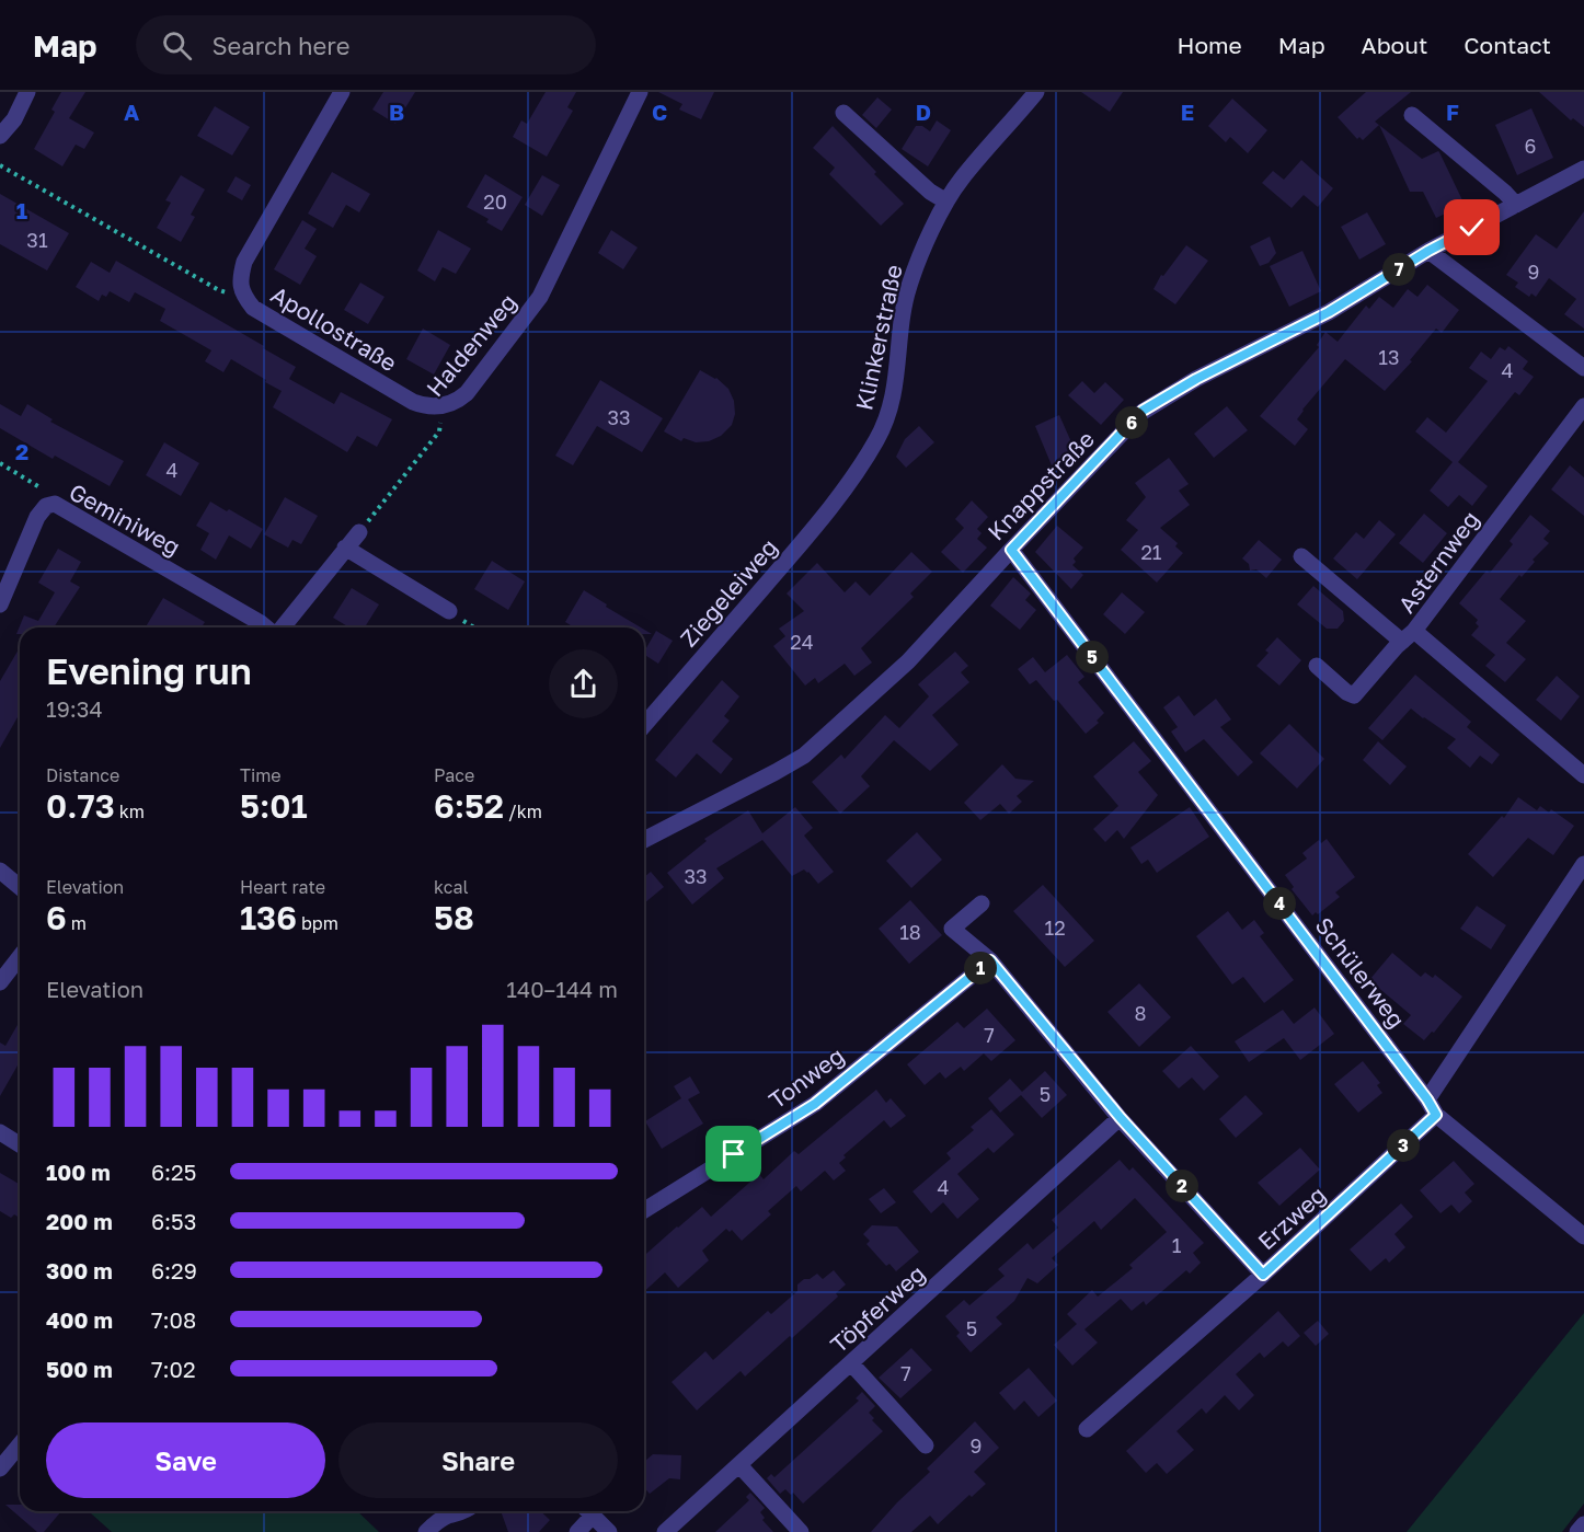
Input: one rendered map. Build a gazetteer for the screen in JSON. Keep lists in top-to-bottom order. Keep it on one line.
{"streets":{"street":["Apollostraße","Klinkerstraße","Haldenweg","Knappstraße","Geminiweg","Asternweg","Ziegeleiweg","Schülerweg","Tonweg","Erzweg","Töpferweg"]},"crossings":[["Apollostraße","Haldenweg"],["Klinkerstraße","Ziegeleiweg"],["Knappstraße","Schülerweg"],["Schülerweg","Erzweg"]],"house_numbers":["6","20","31","9","13","4","33","4","21","24","33","12","18","8","7","5","4","1","5","7","9"],"page":{"header":"Map","search":"Search here","nav":["Home","Map","About","Contact"],"pins":["7","6","5","4","1","3","2"],"heading":["Evening run","19:34"],"stats":[["Distance","0.73 km"],["Time","5:01"],["Pace","6:52 /km"],["Elevation","6 m"],["Heart rate","136 bpm"],["kcal","58"]],"chart":["Elevation","140–144 m"],"list":[{"name":"100 m","note":"6:25"},{"name":"200 m","note":"6:53"},{"name":"300 m","note":"6:29"},{"name":"400 m","note":"7:08"},{"name":"500 m","note":"7:02"}],"buttons":["Save","Share"]},"grid":{"columns":["A","B","C","D","E","F"],"rows":["1","2"]}}
